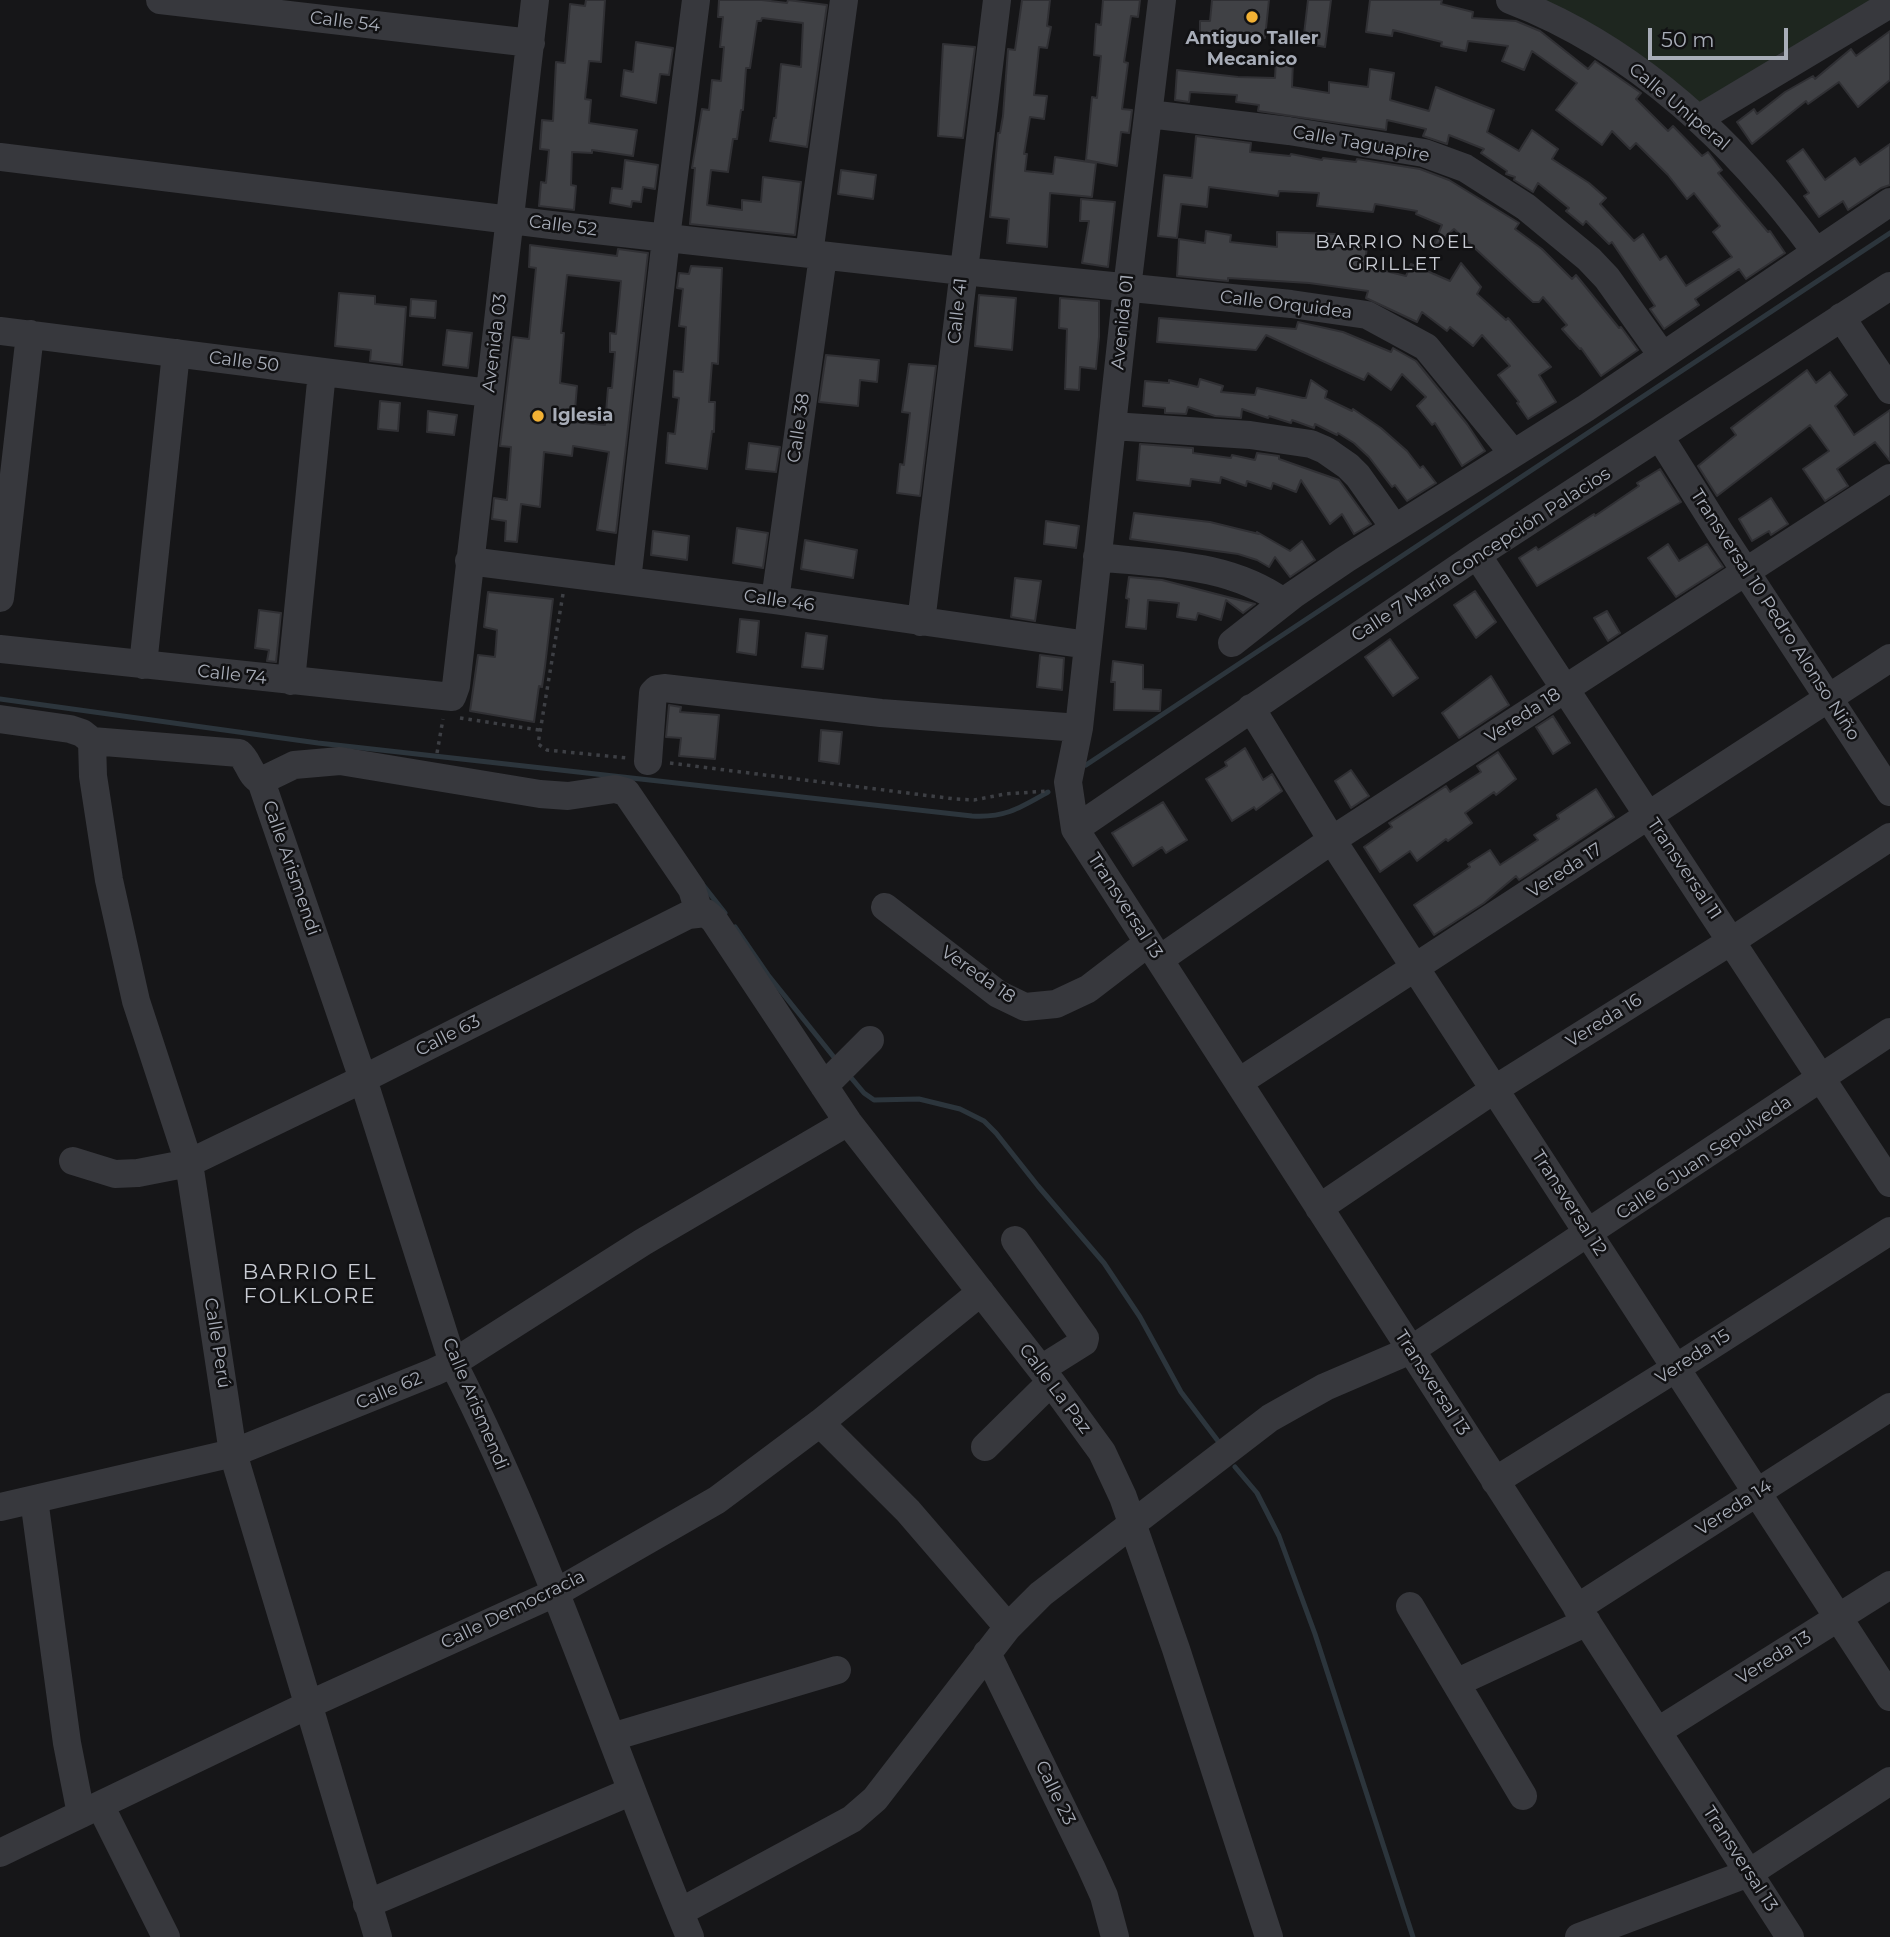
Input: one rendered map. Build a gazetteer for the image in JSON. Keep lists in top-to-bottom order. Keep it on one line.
{"streets":{"street":["Calle 54","Calle Uniperal","Calle Taguapire","Calle 52","Calle Orquidea","Calle 41","Avenida 01","Avenida 03","Calle 50","Calle 38","Calle 7 María Concepción Palacios","Calle 46","Transversal 10 Pedro Alonso Niño","Calle 74","Vereda 18","Calle Arismendi","Transversal 11","Vereda 17","Transversal 13","Vereda 16","Calle 63","Calle 6 Juan Sepulveda","Transversal 12","Calle Perú","Vereda 15","Calle La Paz","Calle 62","Vereda 14","Calle Democracia","Vereda 13","Calle 23"]},"crossings":[["Calle 54","Avenida 03"],["Calle Taguapire","Avenida 01"],["Calle 52","Calle Orquidea"],["Calle 52","Calle 41"],["Calle 52","Avenida 01"],["Calle 52","Avenida 03"],["Calle 52","Calle 38"],["Calle Orquidea","Avenida 01"],["Calle 41","Calle 46"],["Avenida 01","Calle 7 María Concepción Palacios"],["Avenida 01","Calle 46"],["Avenida 01","Transversal 13"],["Avenida 03","Calle 50"],["Avenida 03","Calle 46"],["Avenida 03","Calle 74"],["Calle 38","Calle 46"],["Calle 7 María Concepción Palacios","Transversal 10 Pedro Alonso Niño"],["Calle 7 María Concepción Palacios","Transversal 11"],["Calle 7 María Concepción Palacios","Transversal 13"],["Calle 7 María Concepción Palacios","Transversal 12"],["Transversal 10 Pedro Alonso Niño","Vereda 18"],["Transversal 10 Pedro Alonso Niño","Vereda 17"],["Vereda 18","Transversal 11"],["Vereda 18","Transversal 13"],["Vereda 18","Transversal 12"],["Calle Arismendi","Calle 63"],["Calle Arismendi","Calle 6 Juan Sepulveda"],["Calle Arismendi","Calle Perú"],["Calle Arismendi","Calle La Paz"],["Calle Arismendi","Calle 62"],["Calle Arismendi","Calle Democracia"],["Transversal 11","Vereda 17"],["Transversal 11","Vereda 16"],["Transversal 11","Calle 6 Juan Sepulveda"],["Vereda 17","Transversal 13"],["Vereda 17","Transversal 12"],["Transversal 13","Vereda 16"],["Transversal 13","Calle 6 Juan Sepulveda"],["Transversal 13","Vereda 15"],["Transversal 13","Vereda 14"],["Transversal 13","Vereda 13"],["Vereda 16","Transversal 12"],["Calle 63","Calle Perú"],["Calle 63","Calle La Paz"],["Calle 6 Juan Sepulveda","Transversal 12"],["Calle 6 Juan Sepulveda","Calle La Paz"],["Calle 6 Juan Sepulveda","Calle 23"],["Transversal 12","Vereda 15"],["Transversal 12","Vereda 14"],["Transversal 12","Vereda 13"],["Calle Perú","Calle 62"],["Calle Perú","Calle Democracia"],["Calle La Paz","Calle 62"],["Calle La Paz","Calle Democracia"]],"districts":["BARRIO NOEL GRILLET","BARRIO EL FOLKLORE"],"places":["Antiguo Taller Mecanico","Iglesia"],"scale_bar":"50 m"}
